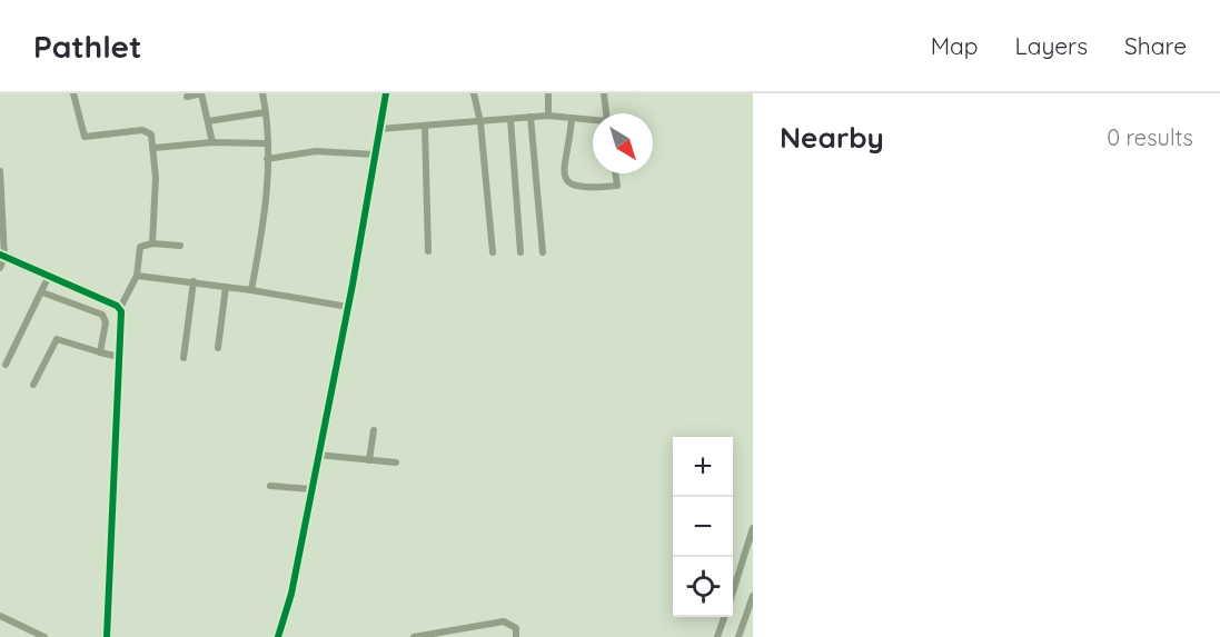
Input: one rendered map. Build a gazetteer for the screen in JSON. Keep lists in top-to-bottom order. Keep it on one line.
{"north":"bottom right","page":{"header":"Pathlet","nav":["Map","Layers","Share"],"heading":["Nearby","0 results"],"map_buttons":["+","−"]}}
